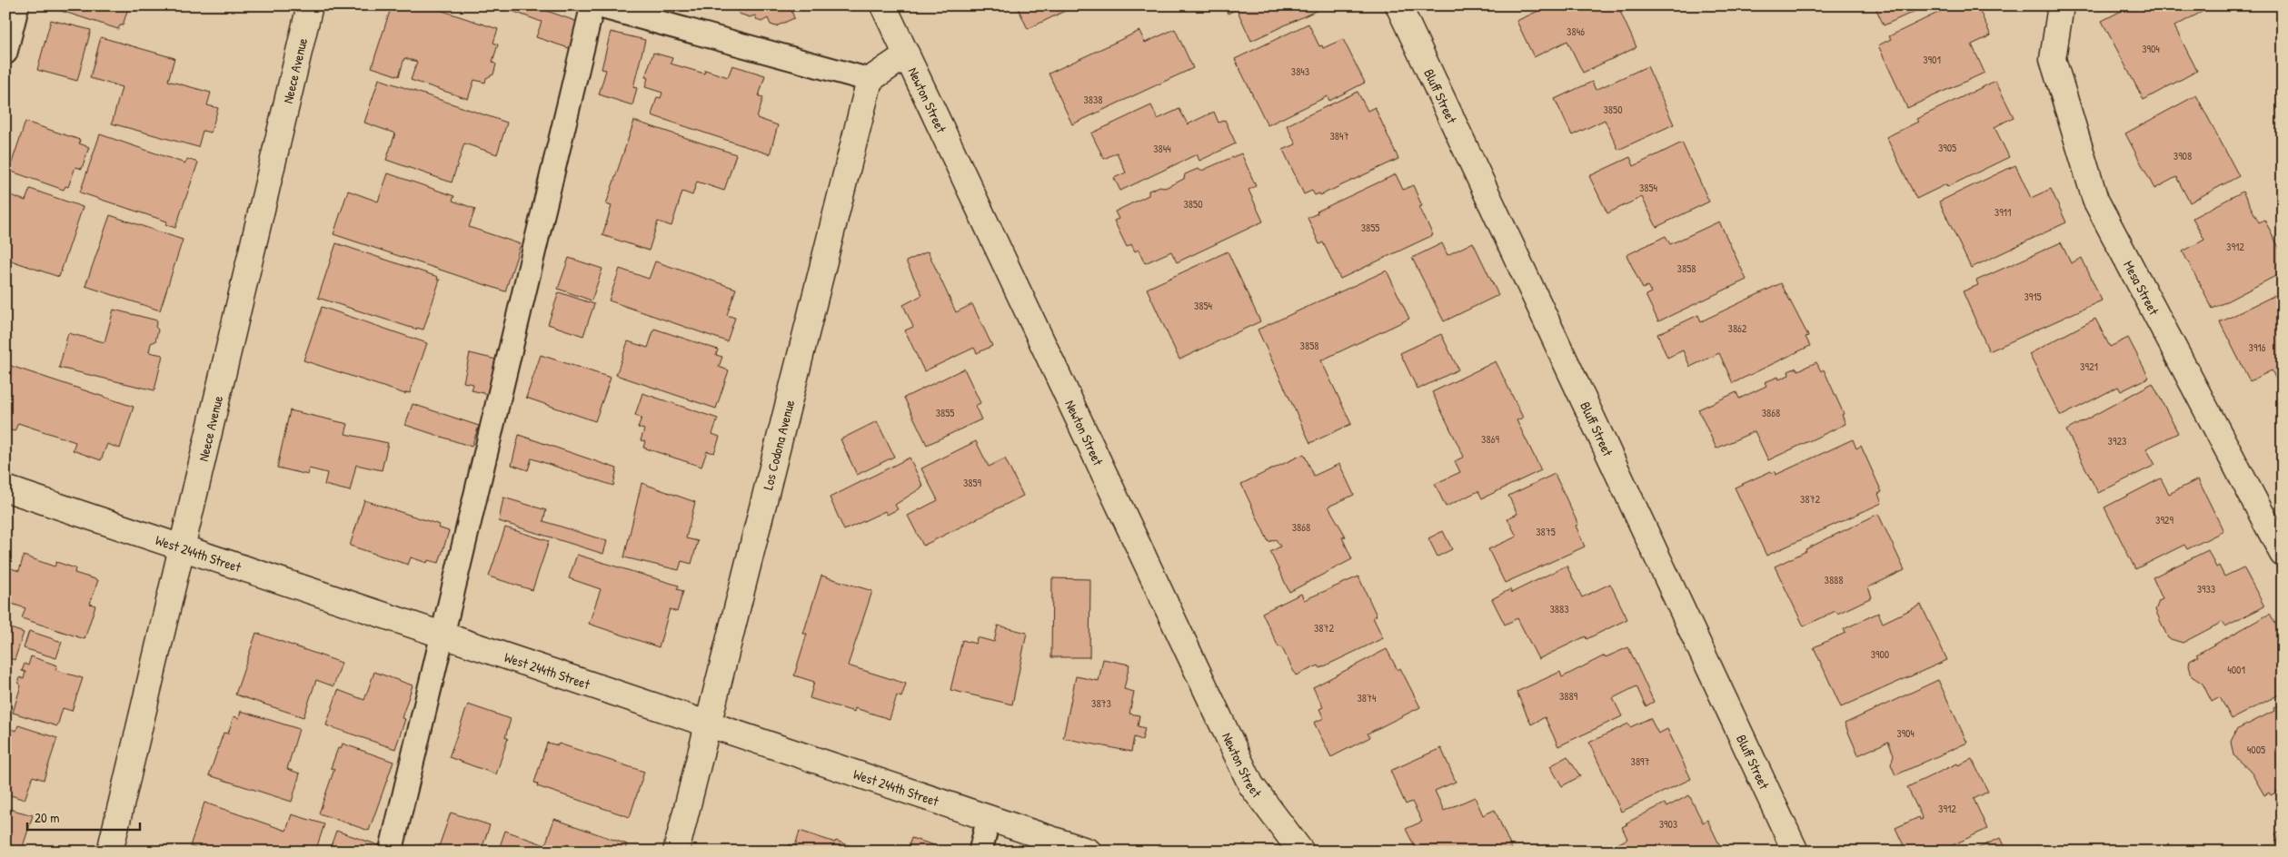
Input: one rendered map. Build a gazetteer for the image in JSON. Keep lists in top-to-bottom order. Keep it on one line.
{"streets":{"street":["Neece Avenue","Bluff Street","Newton Street","Mesa Street","Los Codona Avenue","West 244th Street"]},"crossings":[["Neece Avenue","West 244th Street"],["Los Codona Avenue","West 244th Street"]],"house_numbers":["3846","3904","3901","3843","3838","3850","3847","3905","3844","3908","3854","3850","3911","3855","3912","3858","3915","3854","3862","3858","3916","3921","3855","3868","3869","3923","3859","3872","3929","3868","3875","3888","3933","3883","3872","3900","4001","3889","3874","3873","3904","4005","3897","3912","3903"],"scale_bar":"20 m"}
